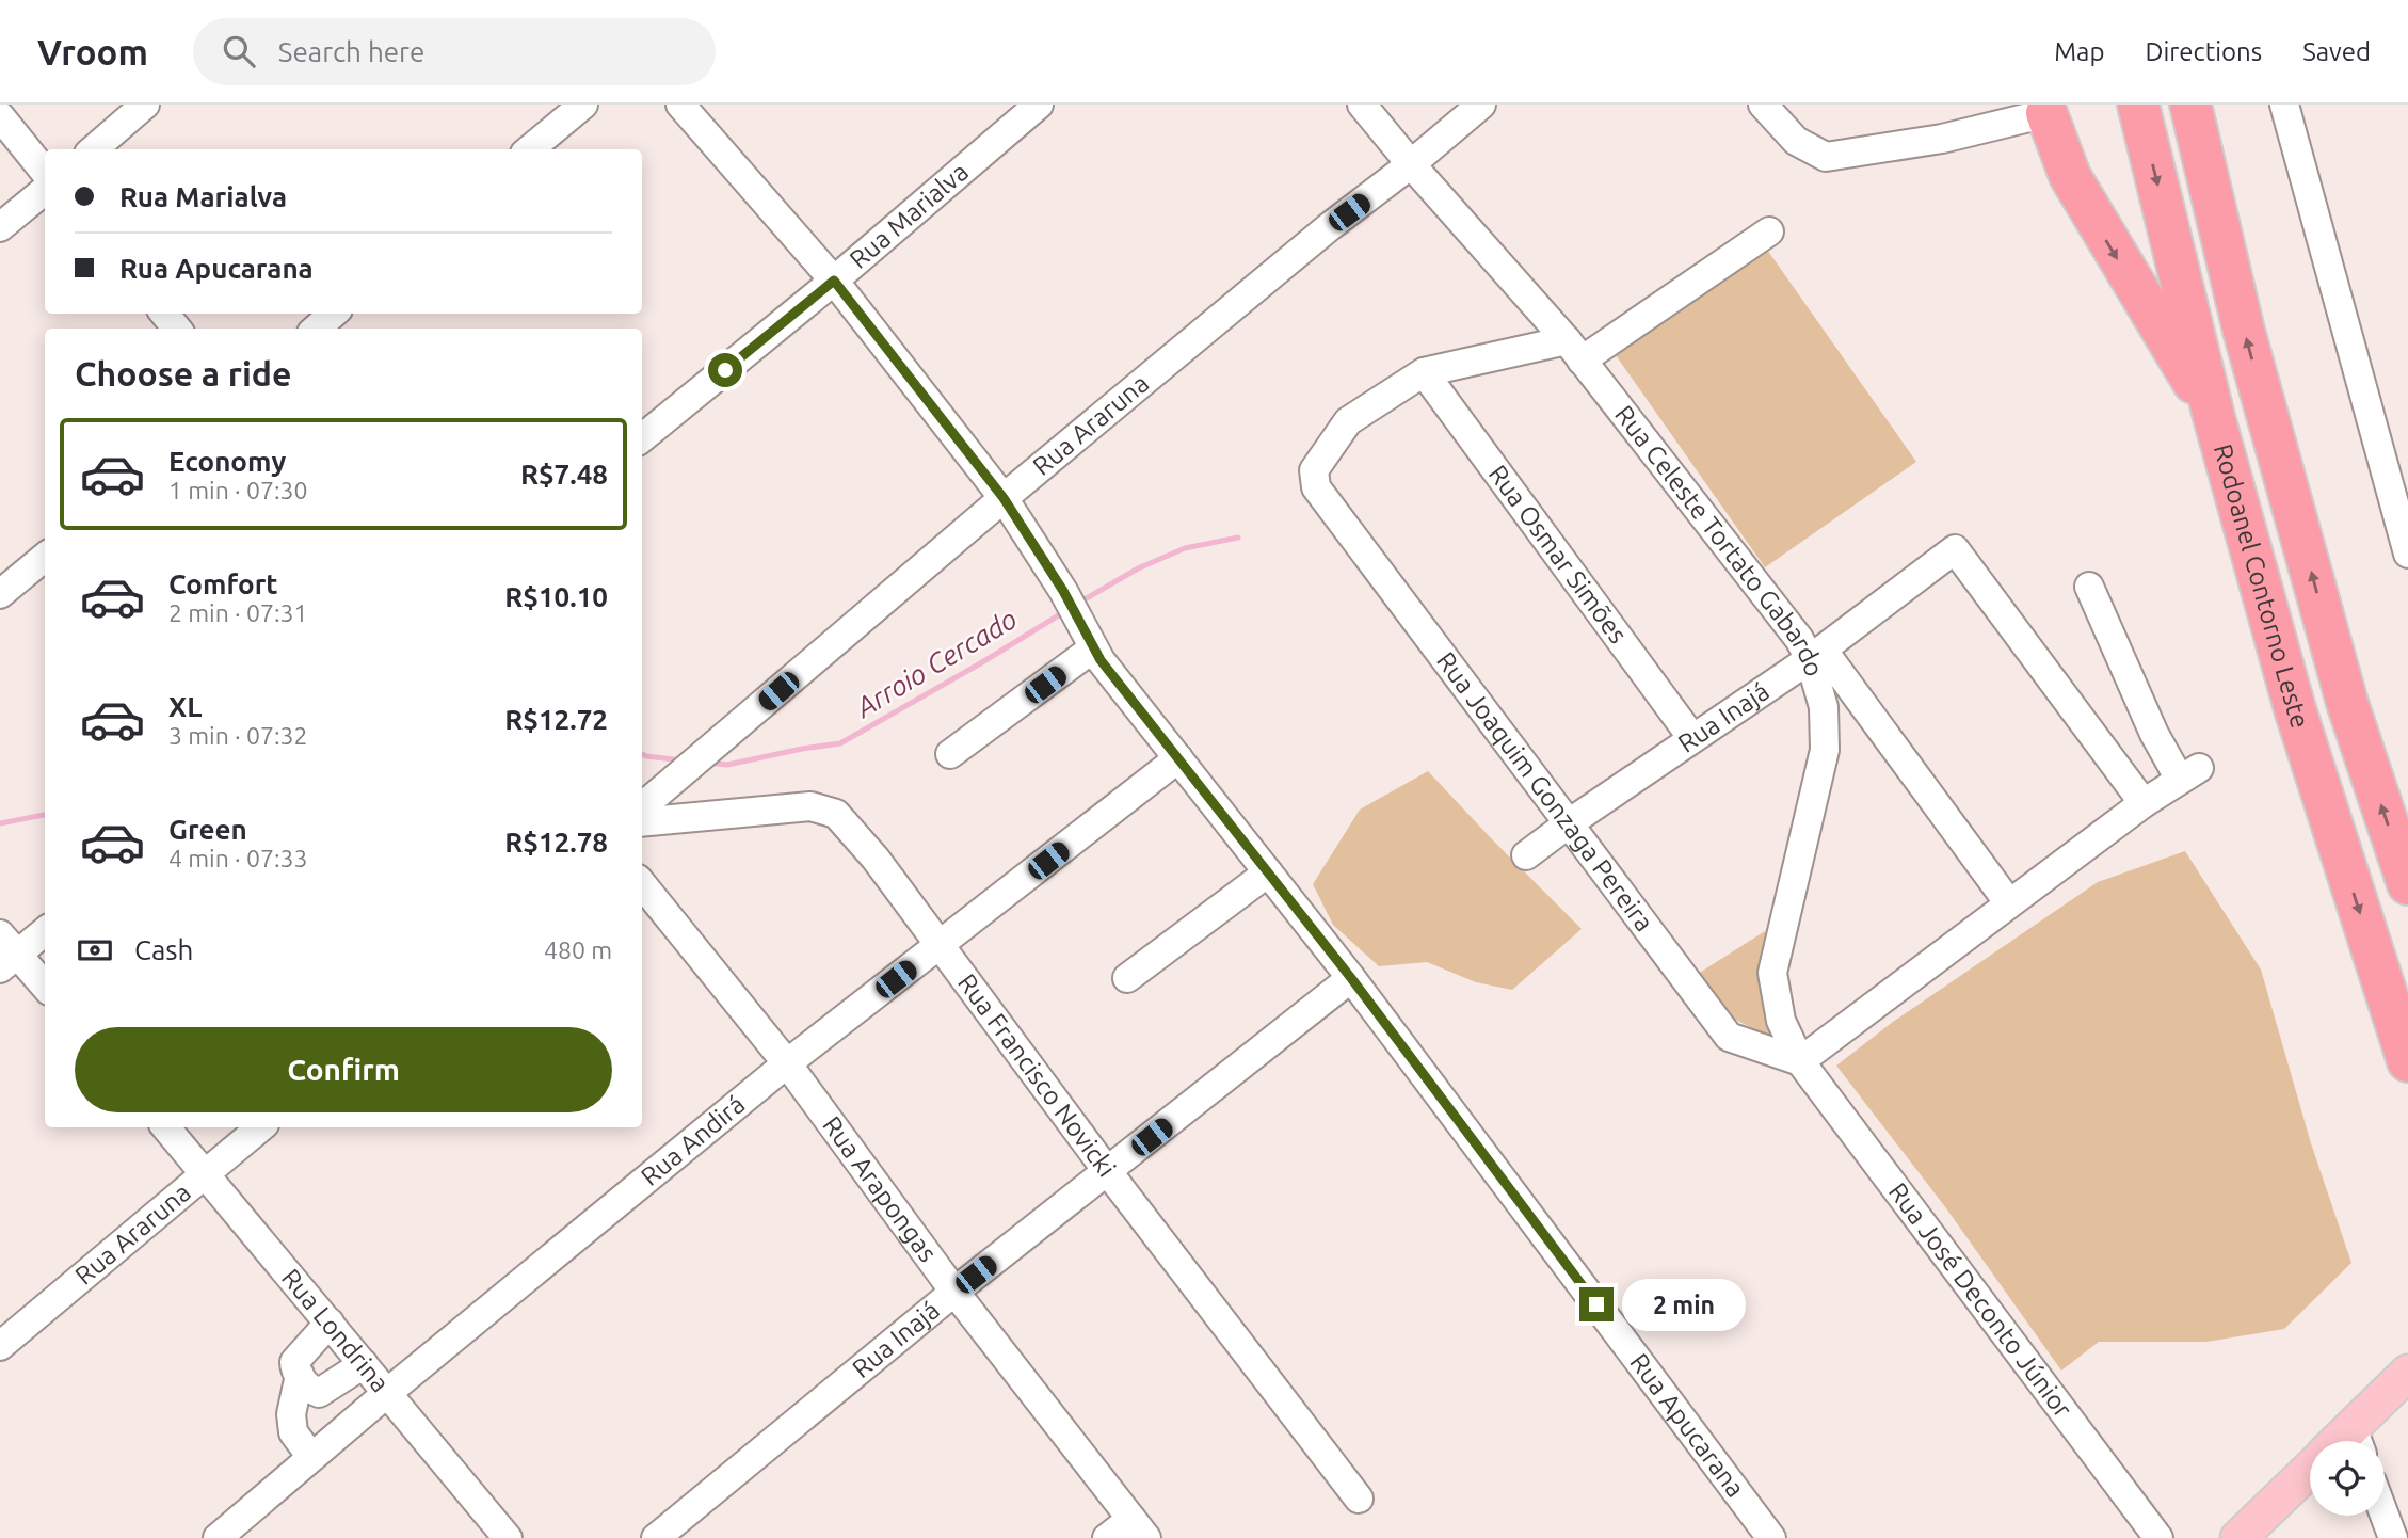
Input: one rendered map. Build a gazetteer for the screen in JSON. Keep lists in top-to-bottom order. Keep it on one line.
{"streets":{"highway":["Rodoanel Contorno Leste"],"street":["Rua Marialva","Rua Araruna","Rua Celeste Tortato Gabardo","Rua Osmar Simões","Rua Inajá","Rua Joaquim Gonzaga Pereira","Rua Francisco Novicki","Rua Andirá","Rua Arapongas","Rua José Deconto Júnior","Rua Londrina","Rua Apucarana"]},"crossings":[["Rua Marialva","Rua Apucarana"],["Rua Araruna","Rua Celeste Tortato Gabardo"],["Rua Araruna","Rua Londrina"],["Rua Araruna","Rua Apucarana"],["Rua Celeste Tortato Gabardo","Rua Inajá"],["Rua Celeste Tortato Gabardo","Rua Joaquim Gonzaga Pereira"],["Rua Celeste Tortato Gabardo","Rua José Deconto Júnior"],["Rua Osmar Simões","Rua Inajá"],["Rua Osmar Simões","Rua Joaquim Gonzaga Pereira"],["Rua Inajá","Rua Joaquim Gonzaga Pereira"],["Rua Inajá","Rua Francisco Novicki"],["Rua Inajá","Rua Arapongas"],["Rua Inajá","Rua Apucarana"],["Rua Joaquim Gonzaga Pereira","Rua José Deconto Júnior"],["Rua Francisco Novicki","Rua Andirá"],["Rua Andirá","Rua Arapongas"],["Rua Andirá","Rua Londrina"],["Rua Andirá","Rua Apucarana"]],"water":["Arroio Cercado"],"page":{"header":"Vroom","search":"Search here","nav":["Map","Directions","Saved"],"banner":["Rua Marialva","Rua Apucarana"],"heading":"Choose a ride","list":[{"name":"Economy","note":"1 min · 07:30","value":"R$7.48"},{"name":"Comfort","note":"2 min · 07:31","value":"R$10.10"},{"name":"XL","note":"3 min · 07:32","value":"R$12.72"},{"name":"Green","note":"4 min · 07:33","value":"R$12.78"}],"pay":["Cash","480 m"],"buttons":"Confirm","bubble":"2 min"}}
